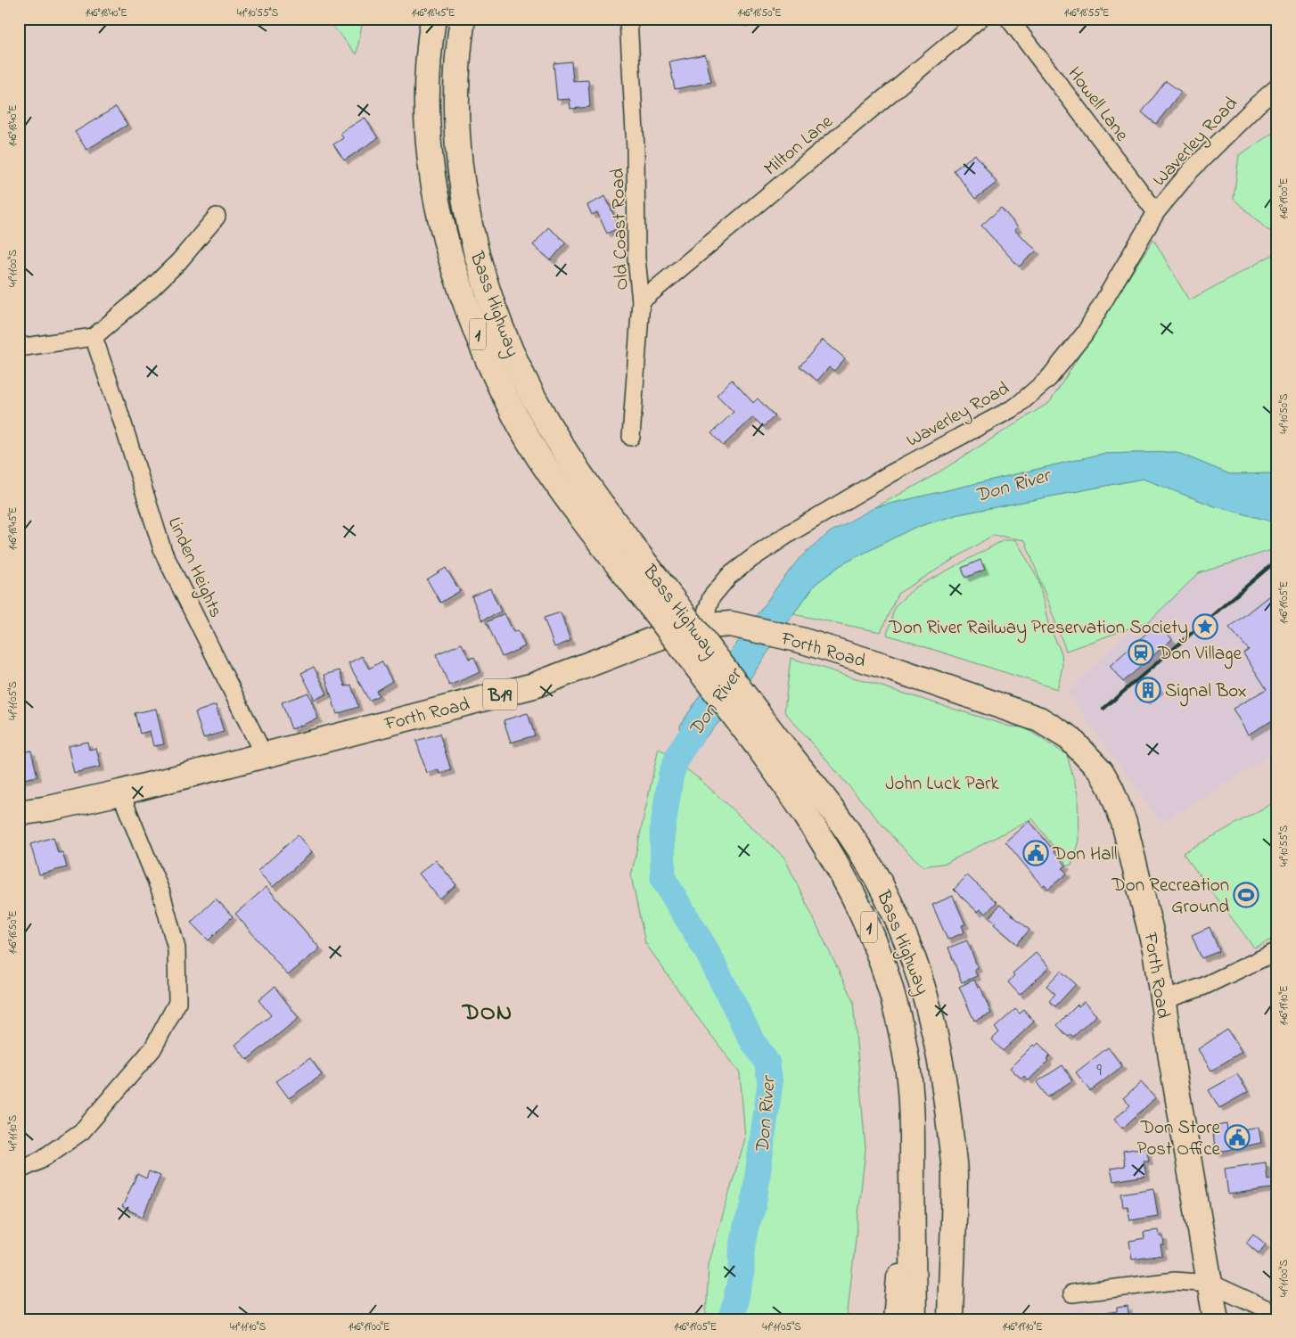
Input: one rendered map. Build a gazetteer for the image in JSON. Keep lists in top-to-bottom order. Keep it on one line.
{"streets":{"main road":["Bass Highway","1","Forth Road","B19"],"street":["Howell Lane","Waverley Road","Milton Lane","Old Coast Road","Linden Heights"]},"crossings":[["Howell Lane","Waverley Road"],["Waverley Road","Forth Road"],["Milton Lane","Old Coast Road"],["Linden Heights","Forth Road"],["Forth Road","B19"]],"districts":["DON"],"water":["Don River"],"parks":["John Luck Park"],"places":{"place":["Don River Railway Preservation Society"],"station":["Don Village"],"building":["Signal Box"],"public building":["Don Hall","Don Store Post Office"],"sports":["Don Recreation Ground"]},"house_numbers":["9"],"coordinates":["146°18'40\"E","41°10'55\"S","146°18'45\"E","146°18'50\"E","146°18'55\"E","146°19'00\"E","41°11'00\"S","41°10'50\"S","146°19'05\"E","41°11'05\"S","146°19'10\"E","41°11'10\"S"]}
